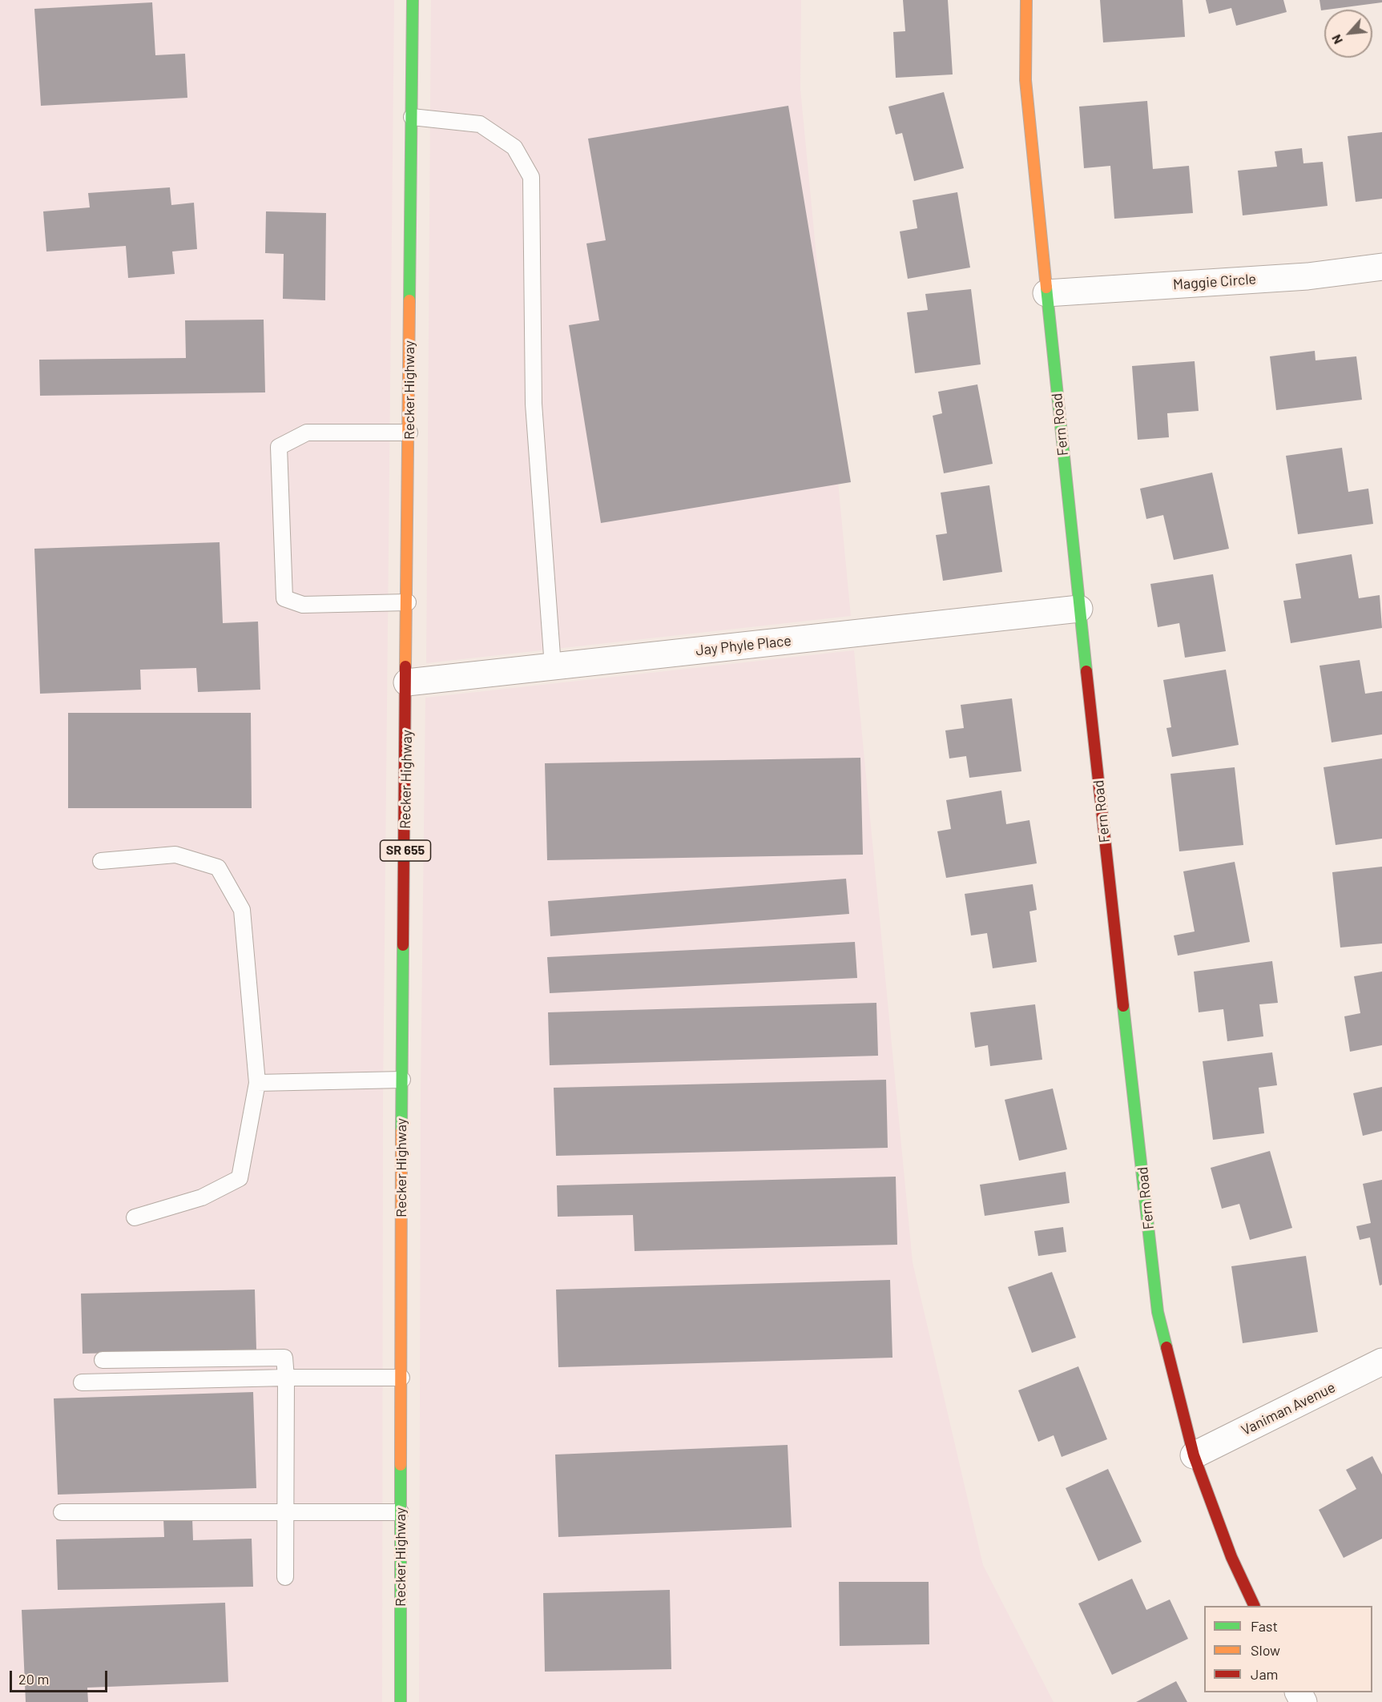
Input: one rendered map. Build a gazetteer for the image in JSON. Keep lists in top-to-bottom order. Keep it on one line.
{"streets":{"main road":["Recker Highway","Fern Road","SR 655"],"street":["Maggie Circle","Jay Phyle Place","Vaniman Avenue"]},"crossings":[["Maggie Circle","Fern Road"],["Recker Highway","Jay Phyle Place"],["Fern Road","Jay Phyle Place"],["Fern Road","Vaniman Avenue"]],"legend":["Fast","Slow","Jam"],"scale_bar":"20 m","north":"bottom left"}
